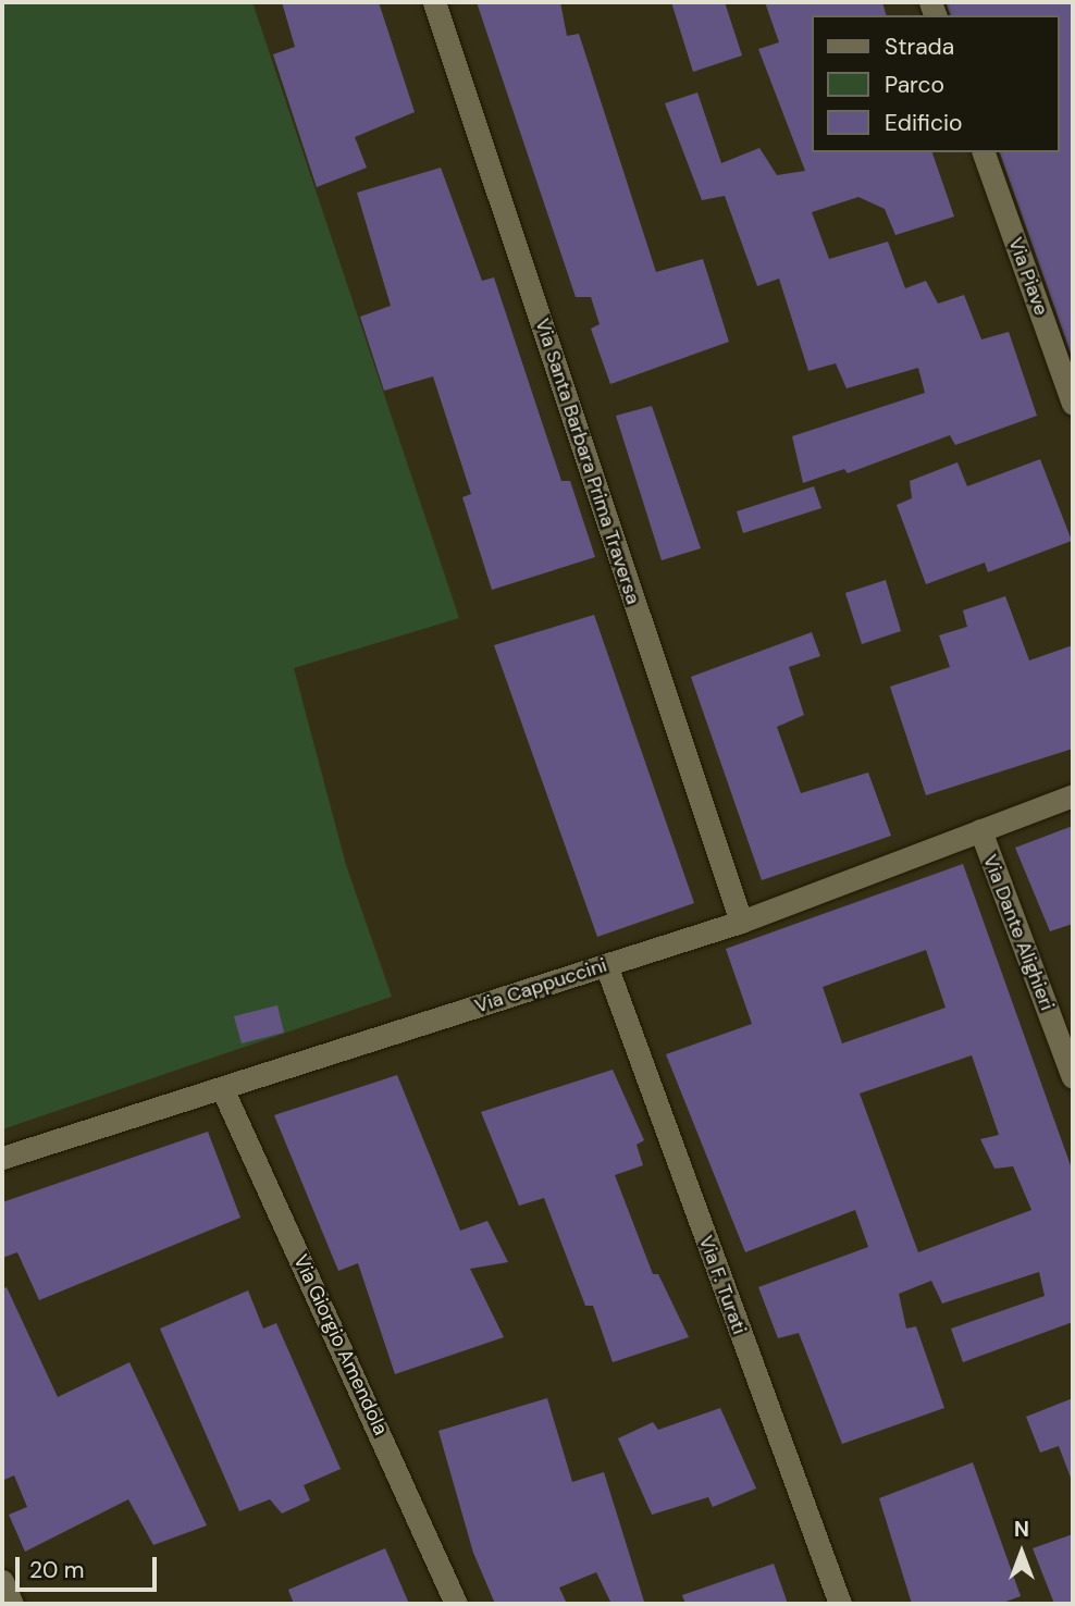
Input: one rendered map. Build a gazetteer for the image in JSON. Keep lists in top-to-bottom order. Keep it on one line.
{"streets":{"street":["Via Piave","Via Santa Barbara Prima Traversa","Via Dante Alighieri","Via Cappuccini","Via F. Turati","Via Giorgio Amendola"]},"crossings":[["Via Santa Barbara Prima Traversa","Via Cappuccini"],["Via Dante Alighieri","Via Cappuccini"],["Via Cappuccini","Via F. Turati"],["Via Cappuccini","Via Giorgio Amendola"]],"legend":["Strada","Parco","Edificio"],"scale_bar":"20 m","north":"top"}
